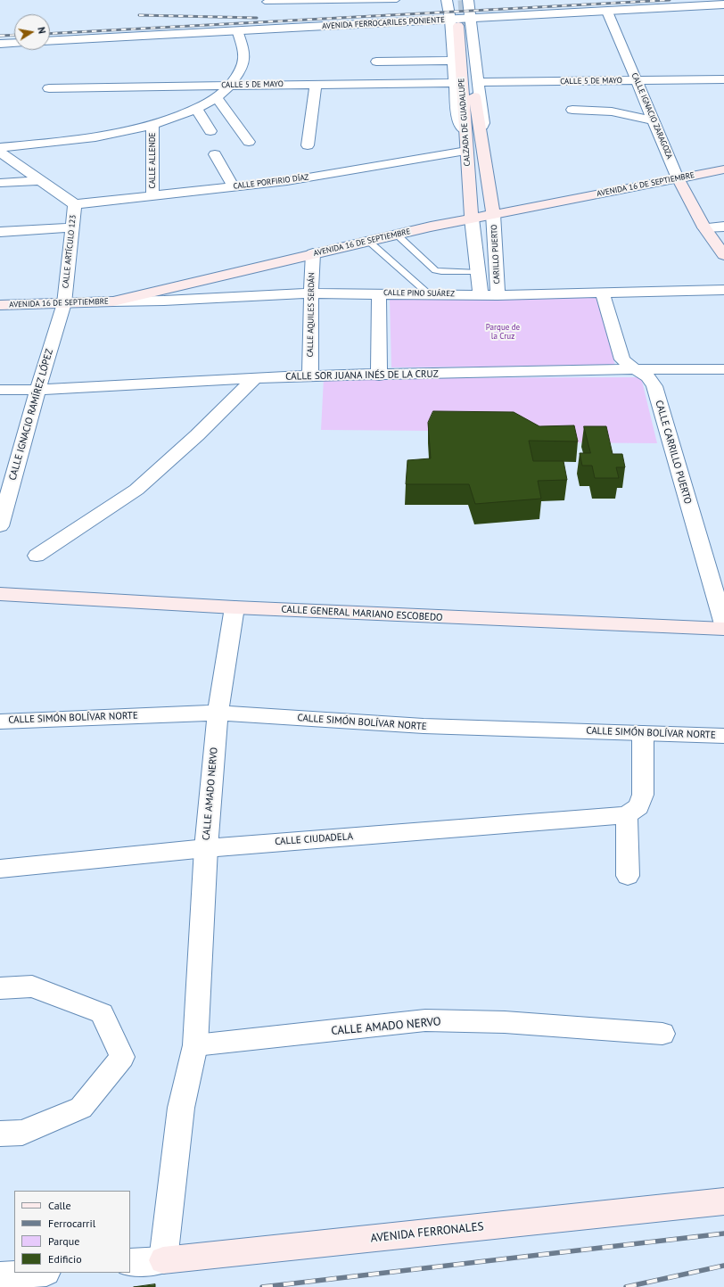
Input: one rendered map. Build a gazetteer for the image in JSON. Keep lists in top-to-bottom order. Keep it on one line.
{"streets":{"main road":["CALLE IGNACIO ZARAGOZA","CALZADA DE GUADALUPE","AVENIDA 16 DE SEPTIEMBRE","CALLE GENERAL MARIANO ESCOBEDO","AVENIDA FERRONALES"],"street":["AVENIDA FERROCARILES PONIENTE","CALLE 5 DE MAYO","CALLE ALLENDE","CALLE PORFIRIO DÍAZ","CALLE ARTÍCULO 123","CARILLO PUERTO","CALLE PINO SUÁREZ","CALLE AQUILES SERDÁN","CALLE SOR JUANA INÉS DE LA CRUZ","CALLE IGNACIO RAMÍREZ LÓPEZ","CALLE CARRILLO PUERTO","CALLE SIMÓN BOLÍVAR NORTE","CALLE AMADO NERVO","CALLE CIUDADELA"]},"crossings":[["AVENIDA FERROCARILES PONIENTE","CALLE IGNACIO ZARAGOZA"],["AVENIDA FERROCARILES PONIENTE","CALZADA DE GUADALUPE"],["CALLE 5 DE MAYO","CALLE IGNACIO ZARAGOZA"],["CALLE IGNACIO ZARAGOZA","AVENIDA 16 DE SEPTIEMBRE"],["CALZADA DE GUADALUPE","CALLE PORFIRIO DÍAZ"],["CALZADA DE GUADALUPE","AVENIDA 16 DE SEPTIEMBRE"],["CALZADA DE GUADALUPE","CARILLO PUERTO"],["CALLE ALLENDE","CALLE PORFIRIO DÍAZ"],["CALLE PORFIRIO DÍAZ","CALLE ARTÍCULO 123"],["AVENIDA 16 DE SEPTIEMBRE","CALLE ARTÍCULO 123"],["AVENIDA 16 DE SEPTIEMBRE","CARILLO PUERTO"],["AVENIDA 16 DE SEPTIEMBRE","CALLE PINO SUÁREZ"],["AVENIDA 16 DE SEPTIEMBRE","CALLE AQUILES SERDÁN"],["AVENIDA 16 DE SEPTIEMBRE","CALLE IGNACIO RAMÍREZ LÓPEZ"],["CALLE ARTÍCULO 123","CALLE IGNACIO RAMÍREZ LÓPEZ"],["CARILLO PUERTO","CALLE PINO SUÁREZ"],["CALLE PINO SUÁREZ","CALLE AQUILES SERDÁN"],["CALLE PINO SUÁREZ","CALLE CARRILLO PUERTO"],["CALLE AQUILES SERDÁN","CALLE SOR JUANA INÉS DE LA CRUZ"],["CALLE SOR JUANA INÉS DE LA CRUZ","CALLE IGNACIO RAMÍREZ LÓPEZ"],["CALLE SOR JUANA INÉS DE LA CRUZ","CALLE CARRILLO PUERTO"],["CALLE GENERAL MARIANO ESCOBEDO","CALLE AMADO NERVO"],["CALLE SIMÓN BOLÍVAR NORTE","CALLE AMADO NERVO"],["CALLE AMADO NERVO","CALLE CIUDADELA"],["CALLE AMADO NERVO","AVENIDA FERRONALES"]],"parks":["Parque de la Cruz"],"legend":["Calle","Ferrocarril","Parque","Edificio"],"north":"right"}
